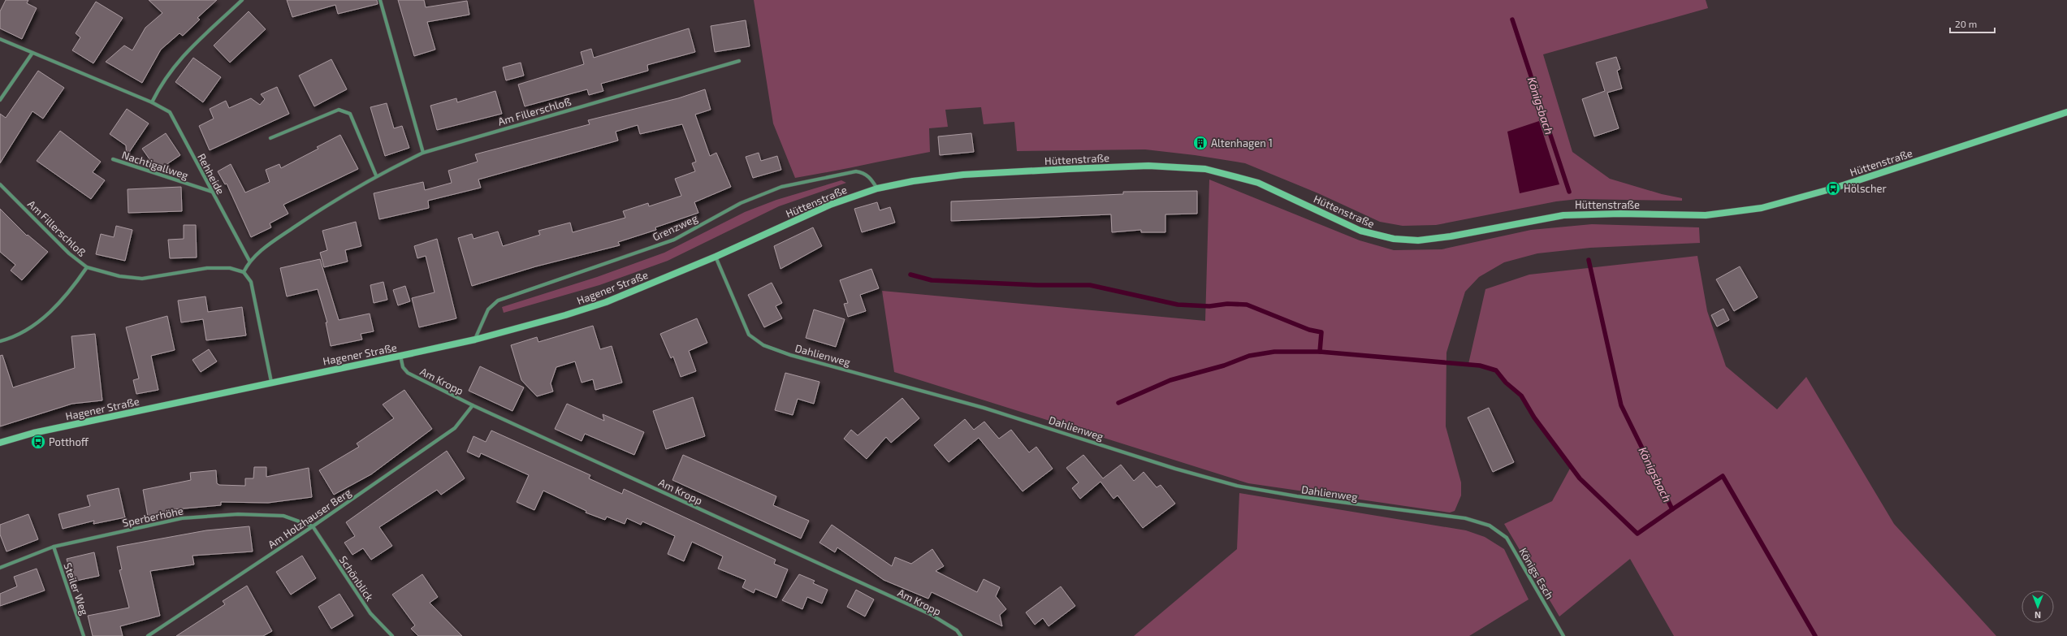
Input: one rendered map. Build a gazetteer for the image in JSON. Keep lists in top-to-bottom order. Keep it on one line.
{"streets":{"main road":["Hüttenstraße","Hagener Straße"],"street":["Am Fillerschloß","Nachtigallweg","Rehheide","Grenzweg","Dahlienweg","Am Kropp","Sperberhöhe","Am Holzhauser Berg","Königs Esch","Schönblick","Steiler Weg"]},"crossings":[["Am Fillerschloß","Rehheide"],["Hüttenstraße","Grenzweg"],["Hüttenstraße","Hagener Straße"],["Hüttenstraße","Dahlienweg"],["Nachtigallweg","Rehheide"],["Grenzweg","Hagener Straße"],["Hagener Straße","Dahlienweg"],["Hagener Straße","Am Kropp"],["Dahlienweg","Königs Esch"],["Am Kropp","Am Holzhauser Berg"],["Sperberhöhe","Am Holzhauser Berg"],["Sperberhöhe","Schönblick"],["Sperberhöhe","Steiler Weg"],["Am Holzhauser Berg","Schönblick"]],"water":["Königsbach"],"places":{"building":["Altenhagen 1"],"bus stop":["Hölscher","Potthoff"]},"scale_bar":"20 m","north":"bottom"}
